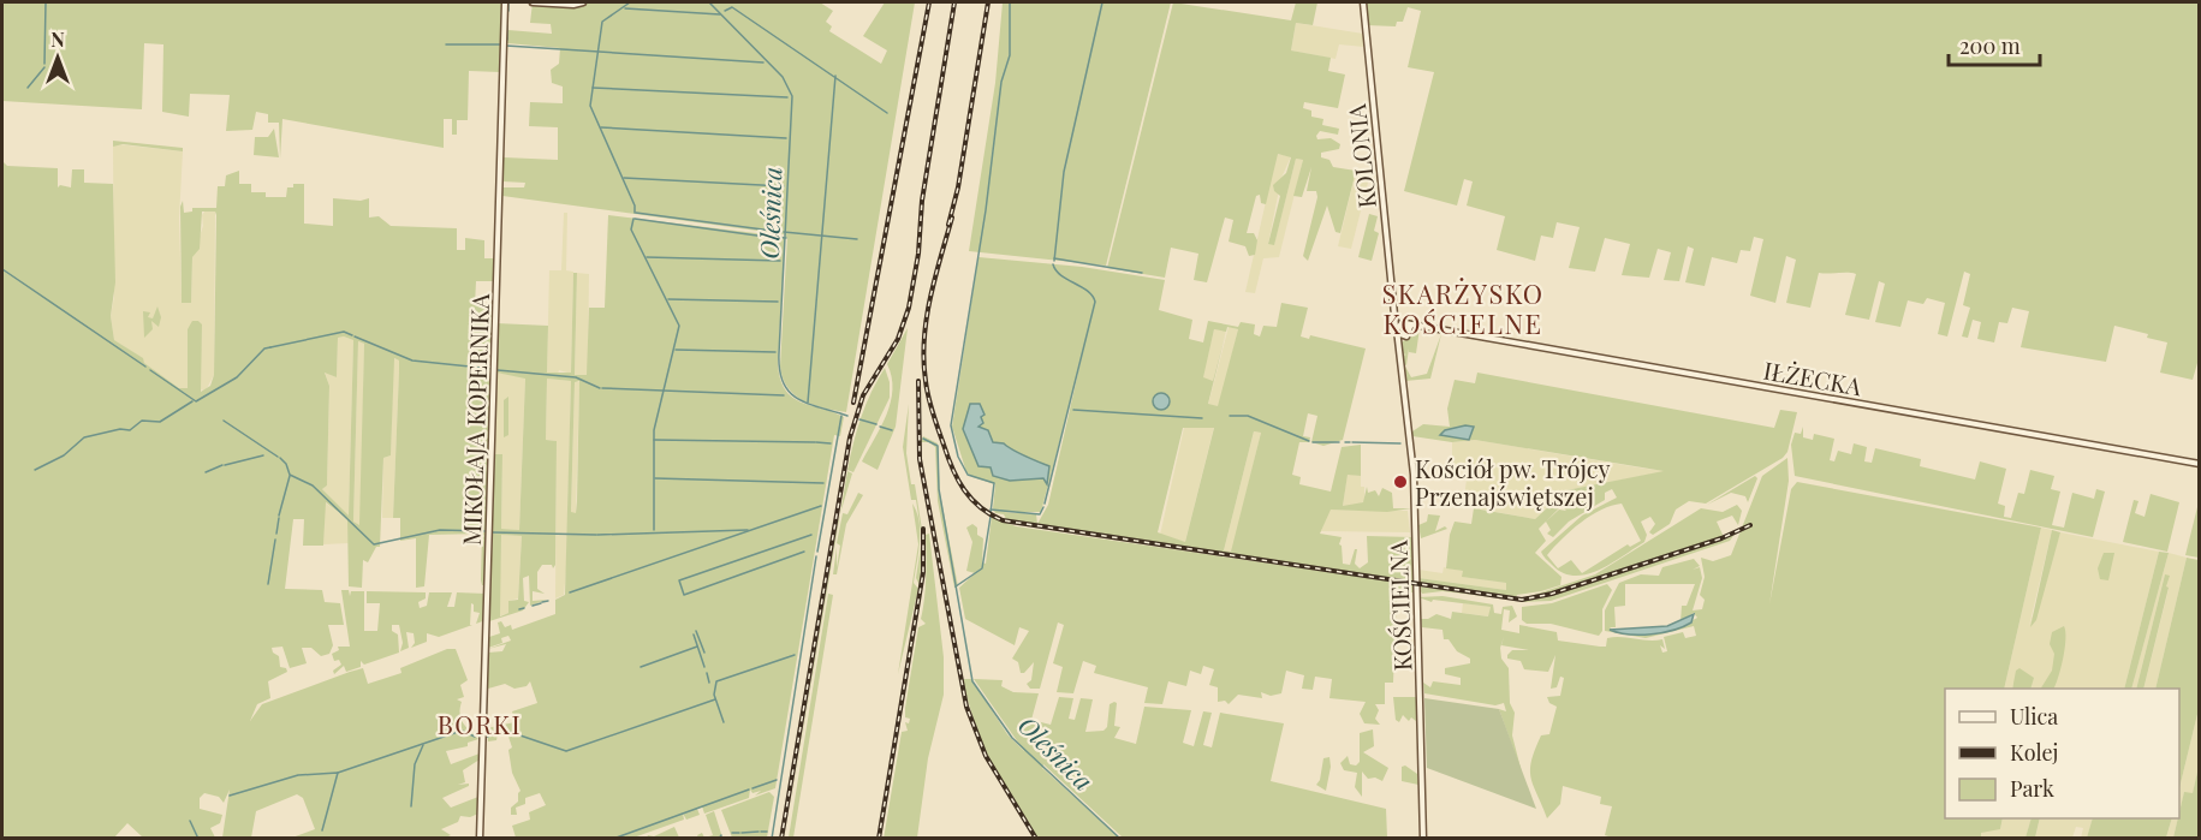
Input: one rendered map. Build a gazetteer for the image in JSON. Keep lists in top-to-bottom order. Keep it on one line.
{"streets":{"street":["KOLONIA","IŁŻECKA","MIKOŁAJA KOPERNIKA","KOŚCIELNA"]},"crossings":[["KOLONIA","IŁŻECKA"],["KOLONIA","KOŚCIELNA"]],"districts":["SKARŻYSKO KOŚCIELNE","BORKI"],"water":["Oleśnica"],"places":["Kościół pw. Trójcy Przenajświętszej"],"legend":["Ulica","Kolej","Park"],"scale_bar":"200 m","north":"top"}
